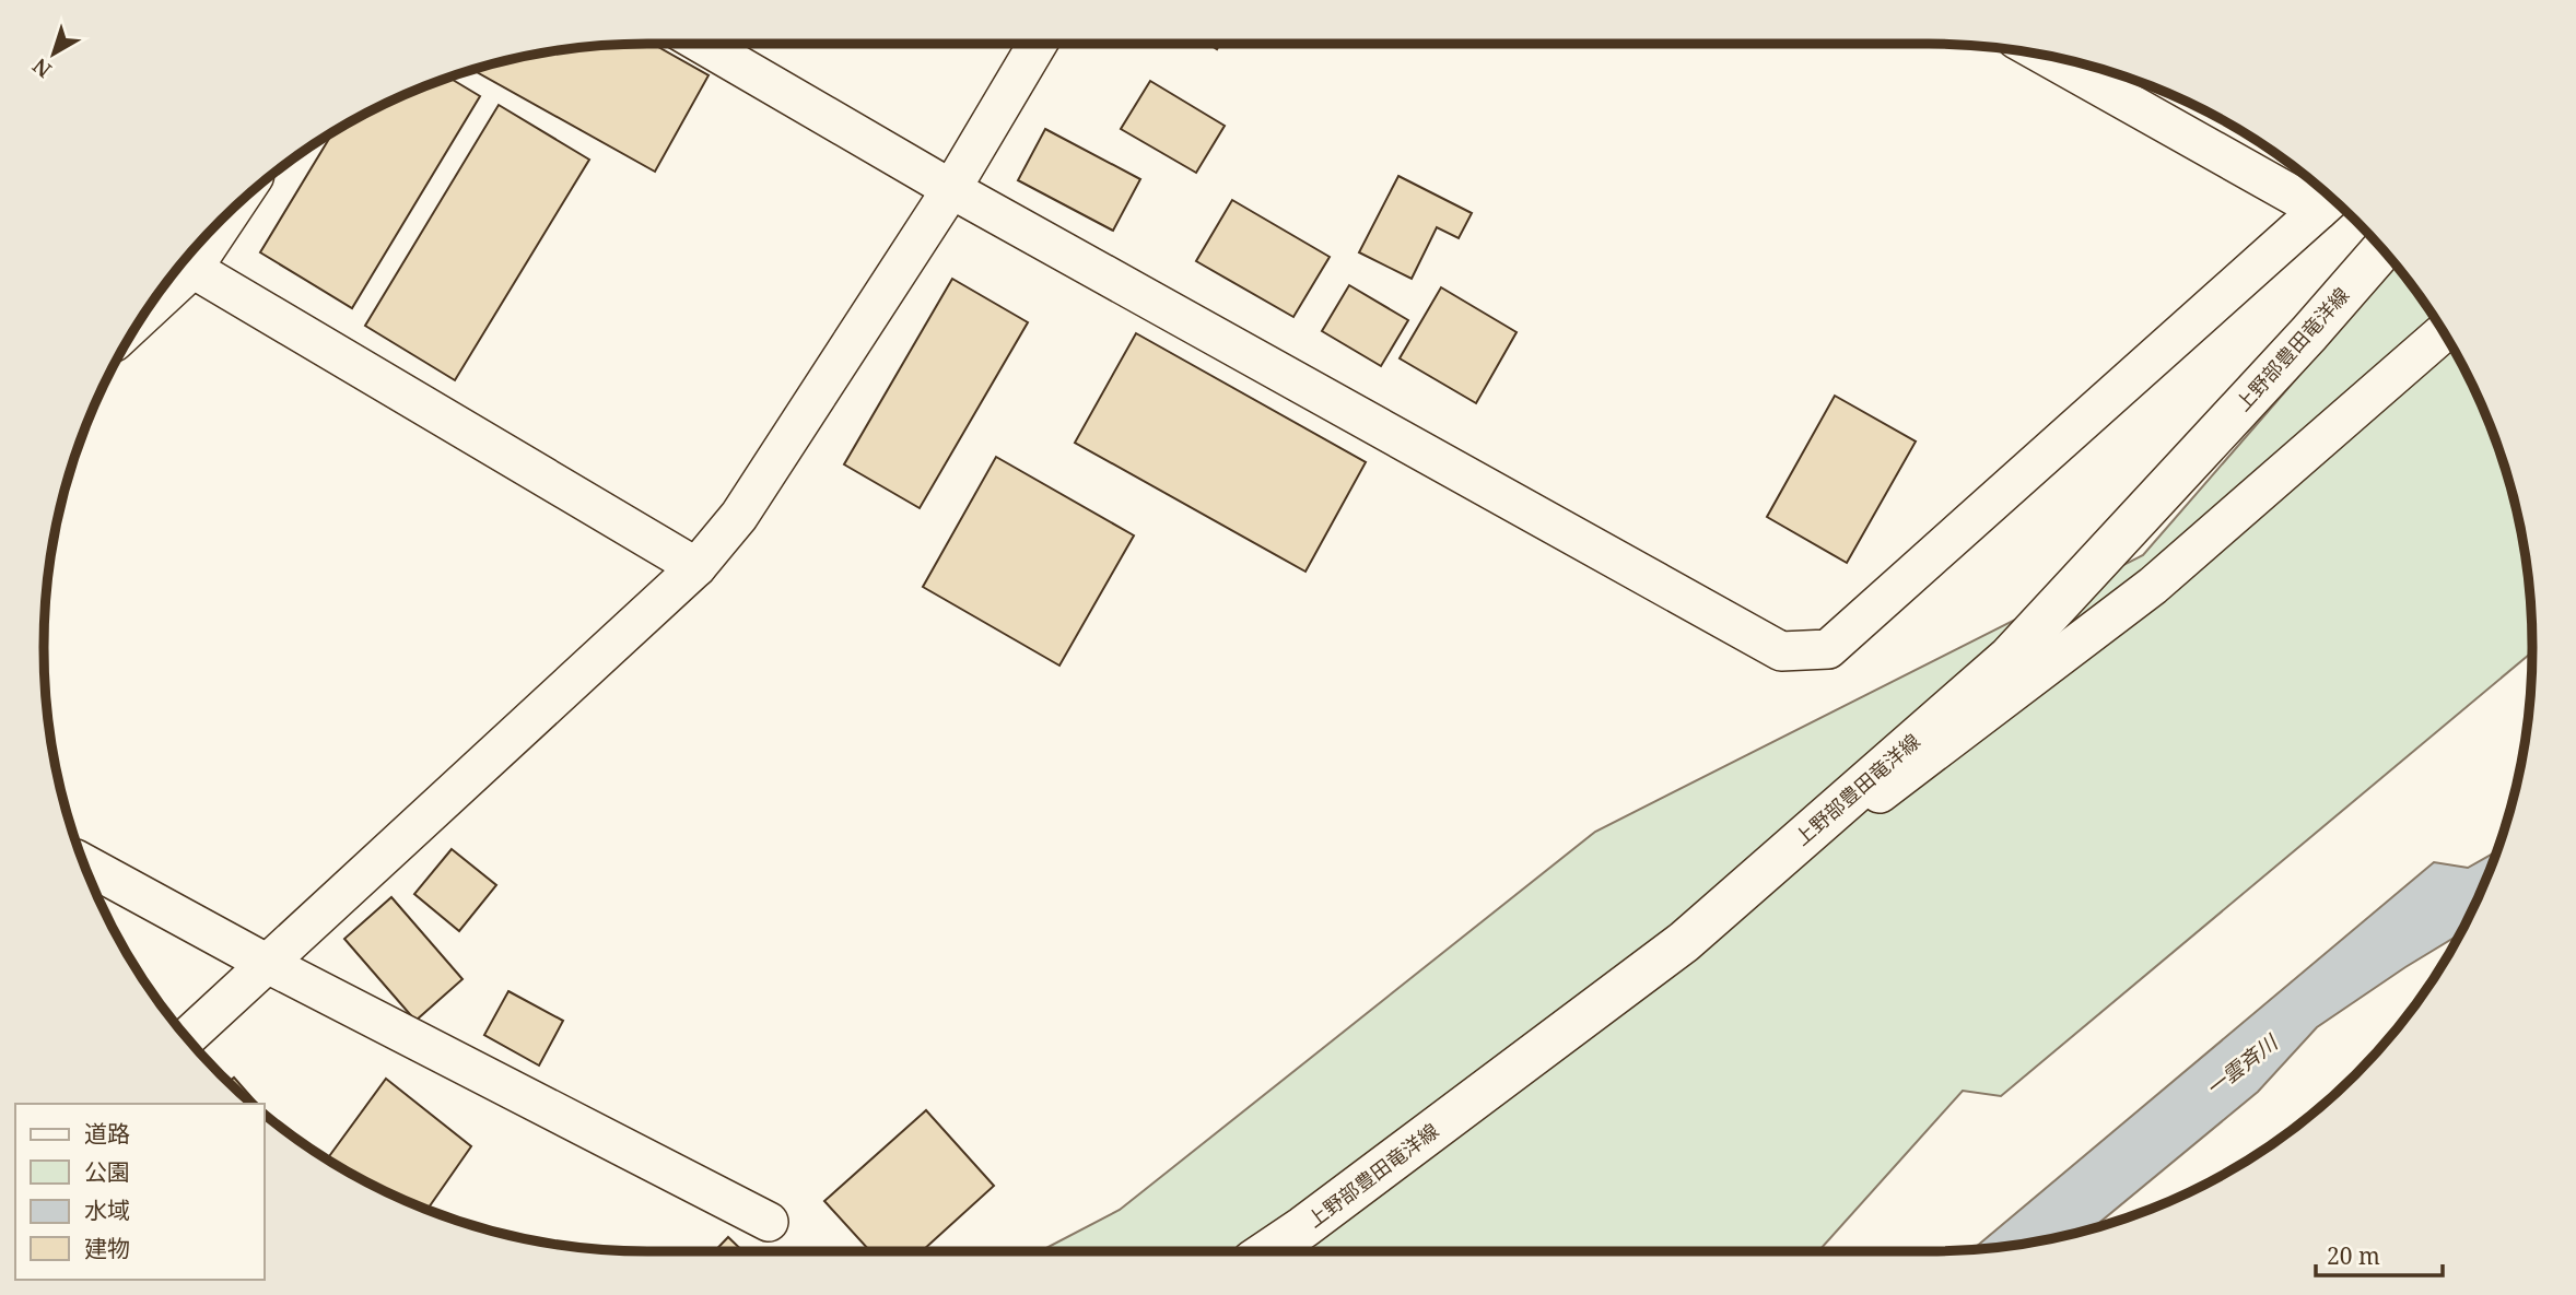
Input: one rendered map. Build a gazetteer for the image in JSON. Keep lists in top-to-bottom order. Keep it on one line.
{"streets":{"main road":["上野部豊田竜洋線"]},"water":["一雲斉川"],"legend":["道路","公園","水域","建物"],"scale_bar":"20 m","north":"bottom left"}
